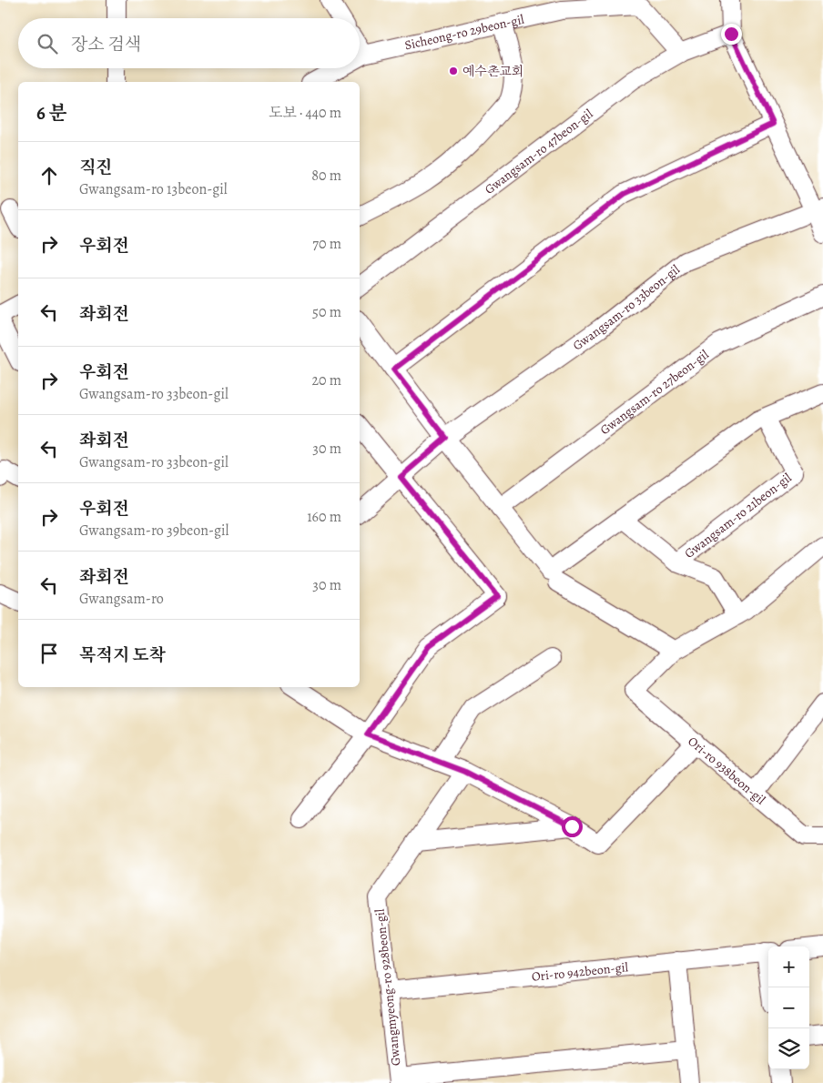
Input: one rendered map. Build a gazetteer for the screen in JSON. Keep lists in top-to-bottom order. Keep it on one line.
{"streets":{"street":["Sicheong-ro 29beon-gil","Gwangsam-ro 47beon-gil","Gwangsam-ro 33beon-gil","Gwangsam-ro 27beon-gil","Gwangsam-ro 21beon-gil","Ori-ro 938beon-gil","Ori-ro 942beon-gil","Gwangmyeong-ro 928beon-gil"]},"crossings":[["Sicheong-ro 29beon-gil","Gwangsam-ro 47beon-gil"],["Ori-ro 942beon-gil","Gwangmyeong-ro 928beon-gil"]],"places":["예수촌교회"],"page":{"search":"장소 검색","heading":["6 분","도보 · 440 m"],"list":[["직진","Gwangsam-ro 13beon-gil","80 m"],["우회전","70 m"],["좌회전","50 m"],["우회전","Gwangsam-ro 33beon-gil","20 m"],["좌회전","Gwangsam-ro 33beon-gil","30 m"],["우회전","Gwangsam-ro 39beon-gil","160 m"],["좌회전","Gwangsam-ro","30 m"],"목적지 도착"],"map_buttons":["+","−"]}}
